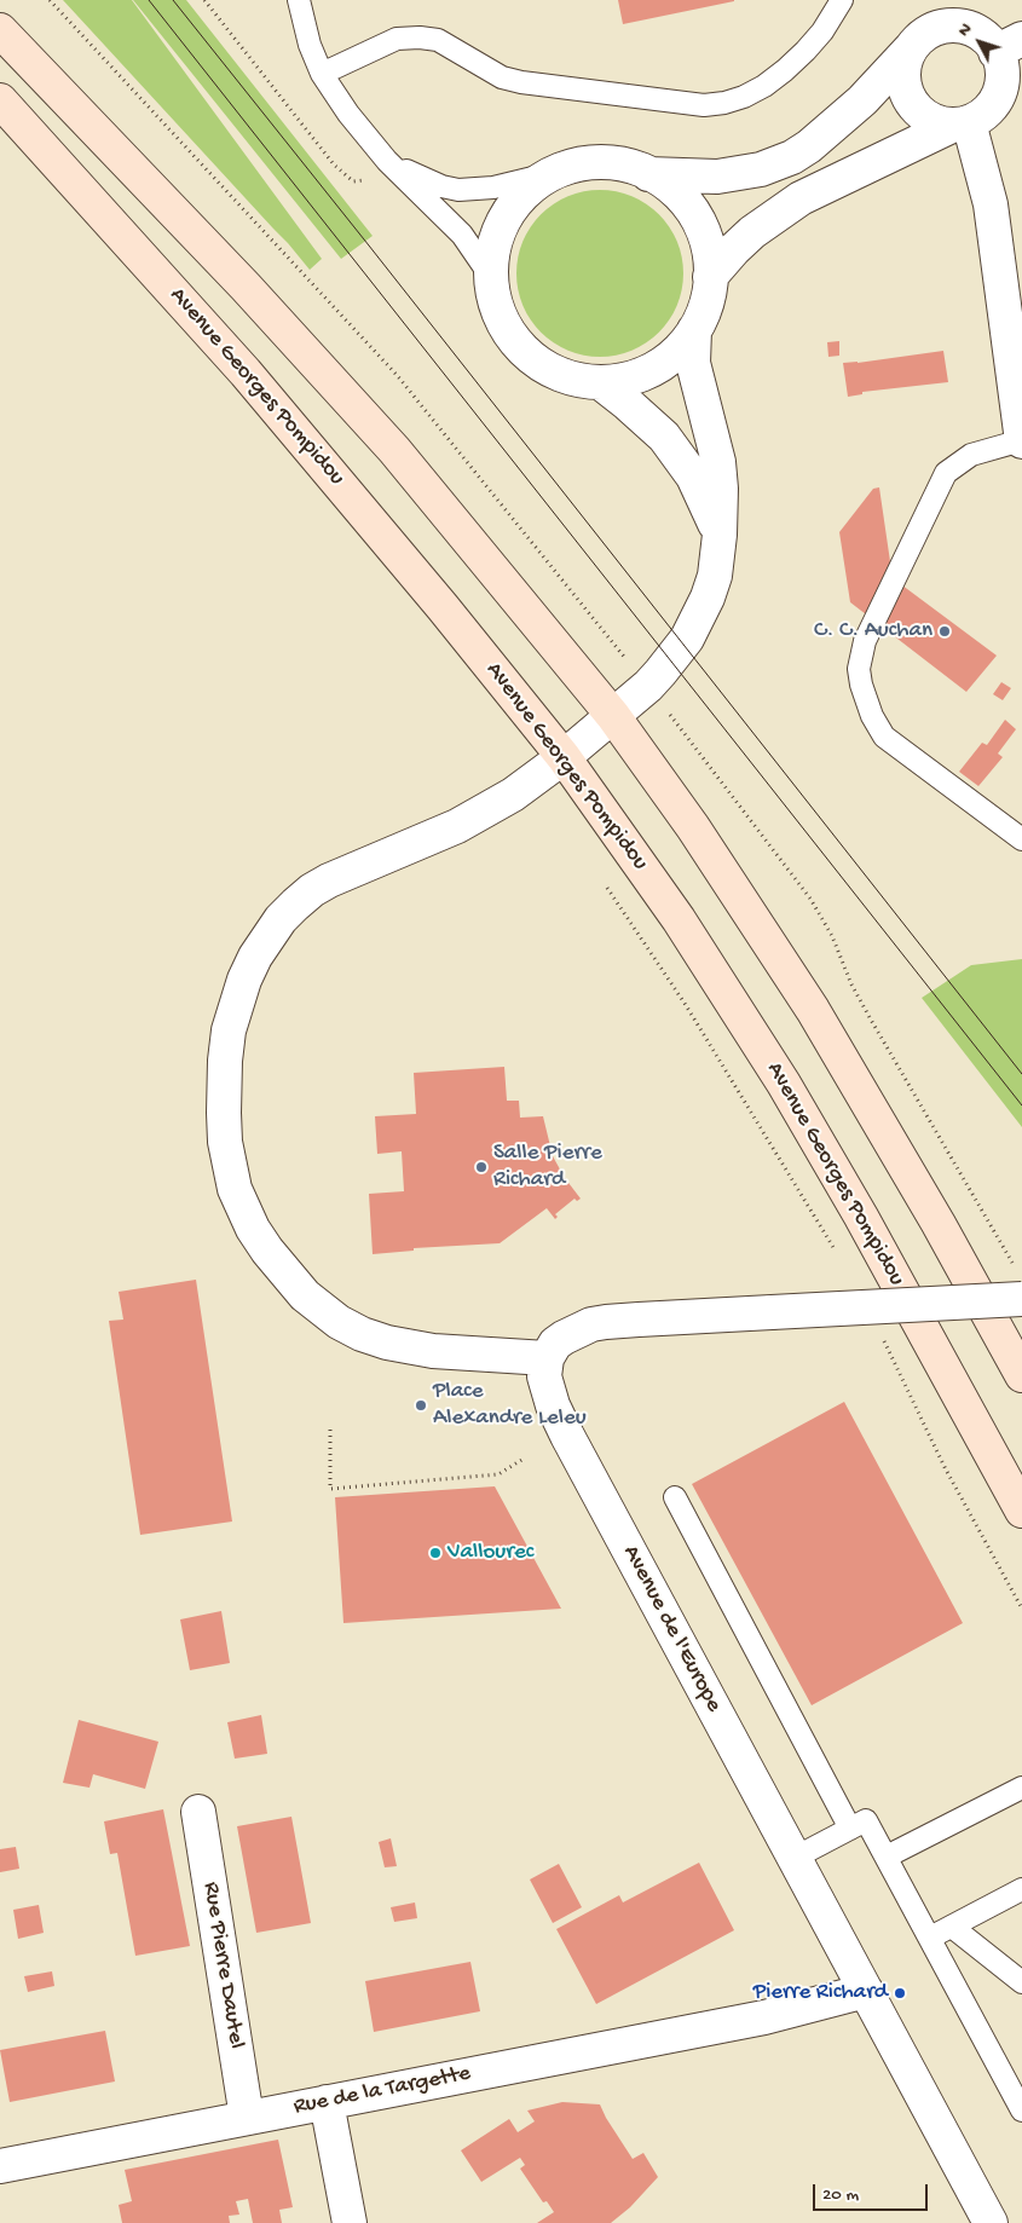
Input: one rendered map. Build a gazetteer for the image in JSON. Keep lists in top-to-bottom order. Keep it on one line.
{"streets":{"main road":["Avenue Georges Pompidou"],"street":["Avenue de l'Europe","Rue Pierre Dautel","Rue de la Targette"]},"crossings":[["Avenue de l'Europe","Rue de la Targette"],["Rue Pierre Dautel","Rue de la Targette"]],"places":["C. C. Auchan","Salle Pierre Richard","Place Alexandre Leleu","Vallourec","Pierre Richard"],"scale_bar":"20 m","north":"top left"}
